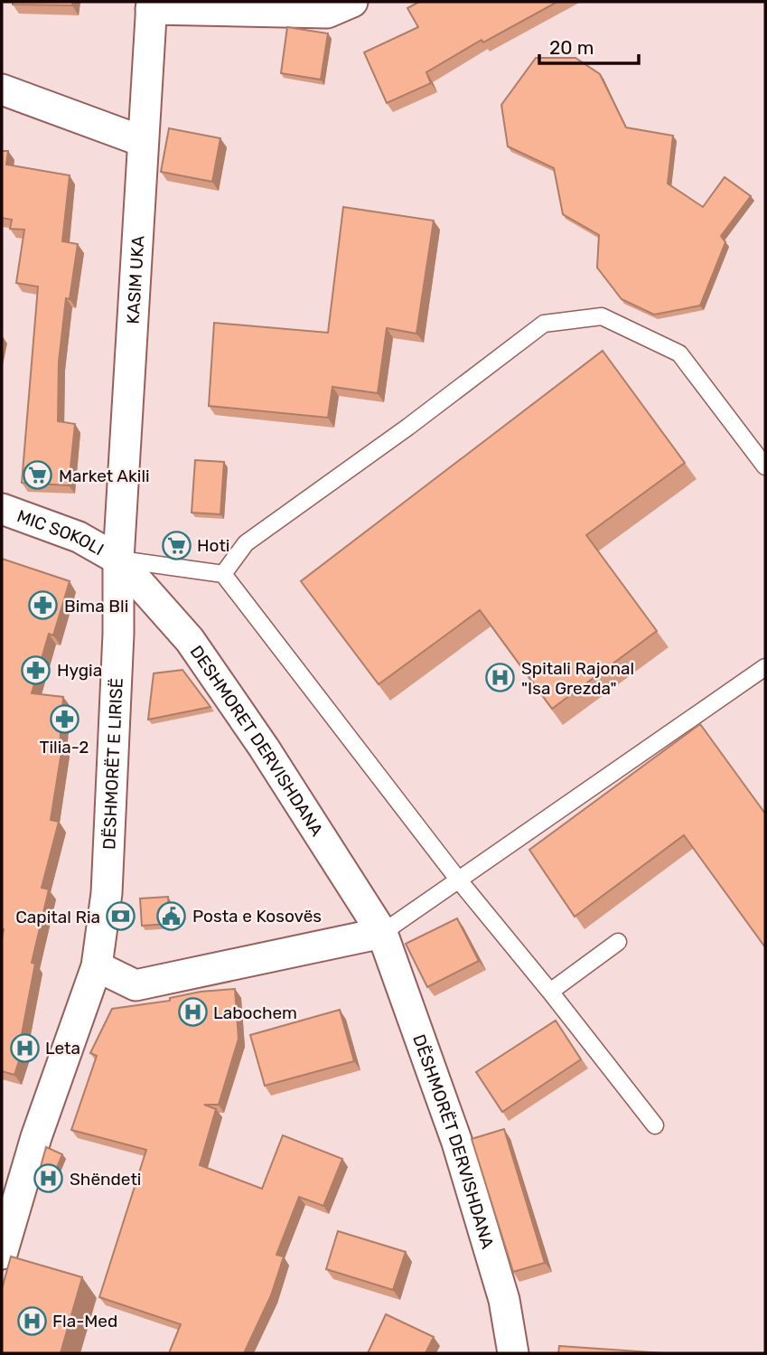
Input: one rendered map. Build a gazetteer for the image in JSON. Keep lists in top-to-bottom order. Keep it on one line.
{"streets":{"street":["KASIM UKA","MIC SOKOLI","DESHMORET DERVISHDANA","DËSHMORËT E LIRISË","DËSHMORËT DERVISHDANA"]},"crossings":[["KASIM UKA","MIC SOKOLI"],["KASIM UKA","DESHMORET DERVISHDANA"],["KASIM UKA","DËSHMORËT E LIRISË"],["MIC SOKOLI","DESHMORET DERVISHDANA"],["MIC SOKOLI","DËSHMORËT E LIRISË"],["DESHMORET DERVISHDANA","DËSHMORËT E LIRISË"],["DESHMORET DERVISHDANA","DËSHMORËT DERVISHDANA"]],"places":{"supermarket":["Market Akili","Hoti"],"pharmacy":["Bima Bli","Hygia","Tilia-2"],"hospital":["Spitali Rajonal \"Isa Grezda\"","Labochem","Leta","Shëndeti","Fla-Med"],"public building":["Posta e Kosovës"],"bank":["Capital Ria"]},"scale_bar":"20 m"}
